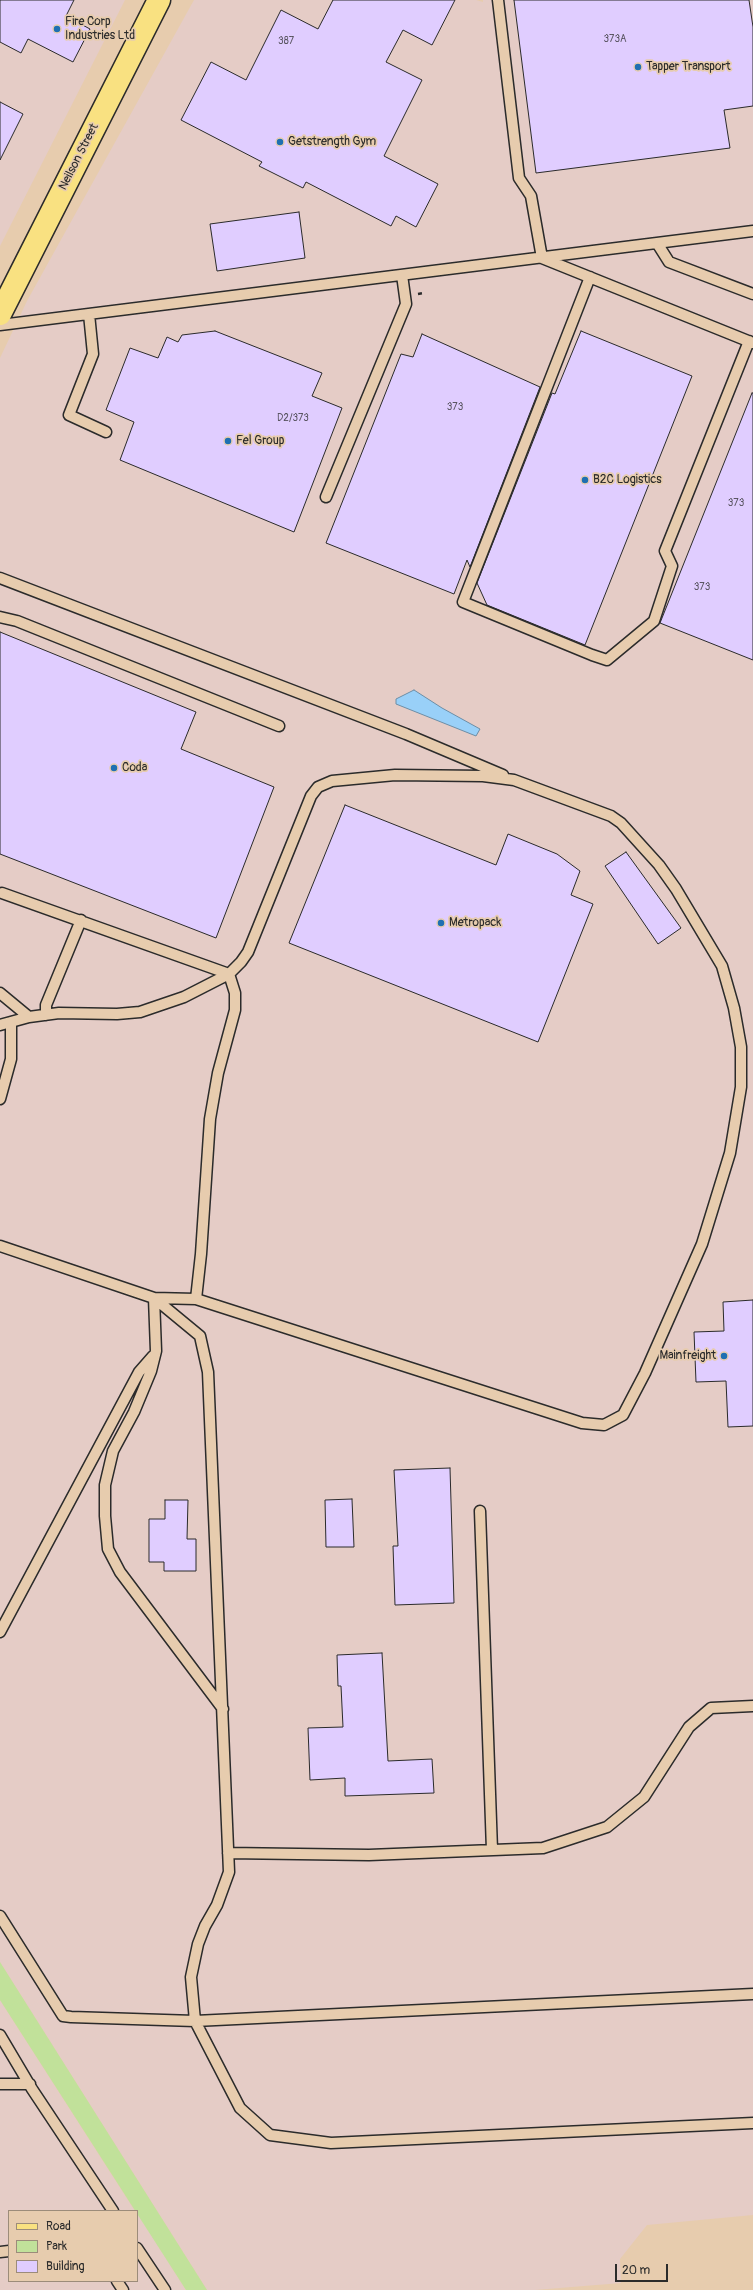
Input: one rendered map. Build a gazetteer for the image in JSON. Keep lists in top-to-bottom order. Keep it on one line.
{"streets":{"main road":["Neilson Street"]},"places":["Fire Corp Industries Ltd","Tapper Transport","Getstrength Gym","Fel Group","B2C Logistics","Coda","Metropack","Mainfreight"],"house_numbers":["373A","387","373","D2/373","373","373"],"legend":["Road","Park","Building"],"scale_bar":"20 m"}
